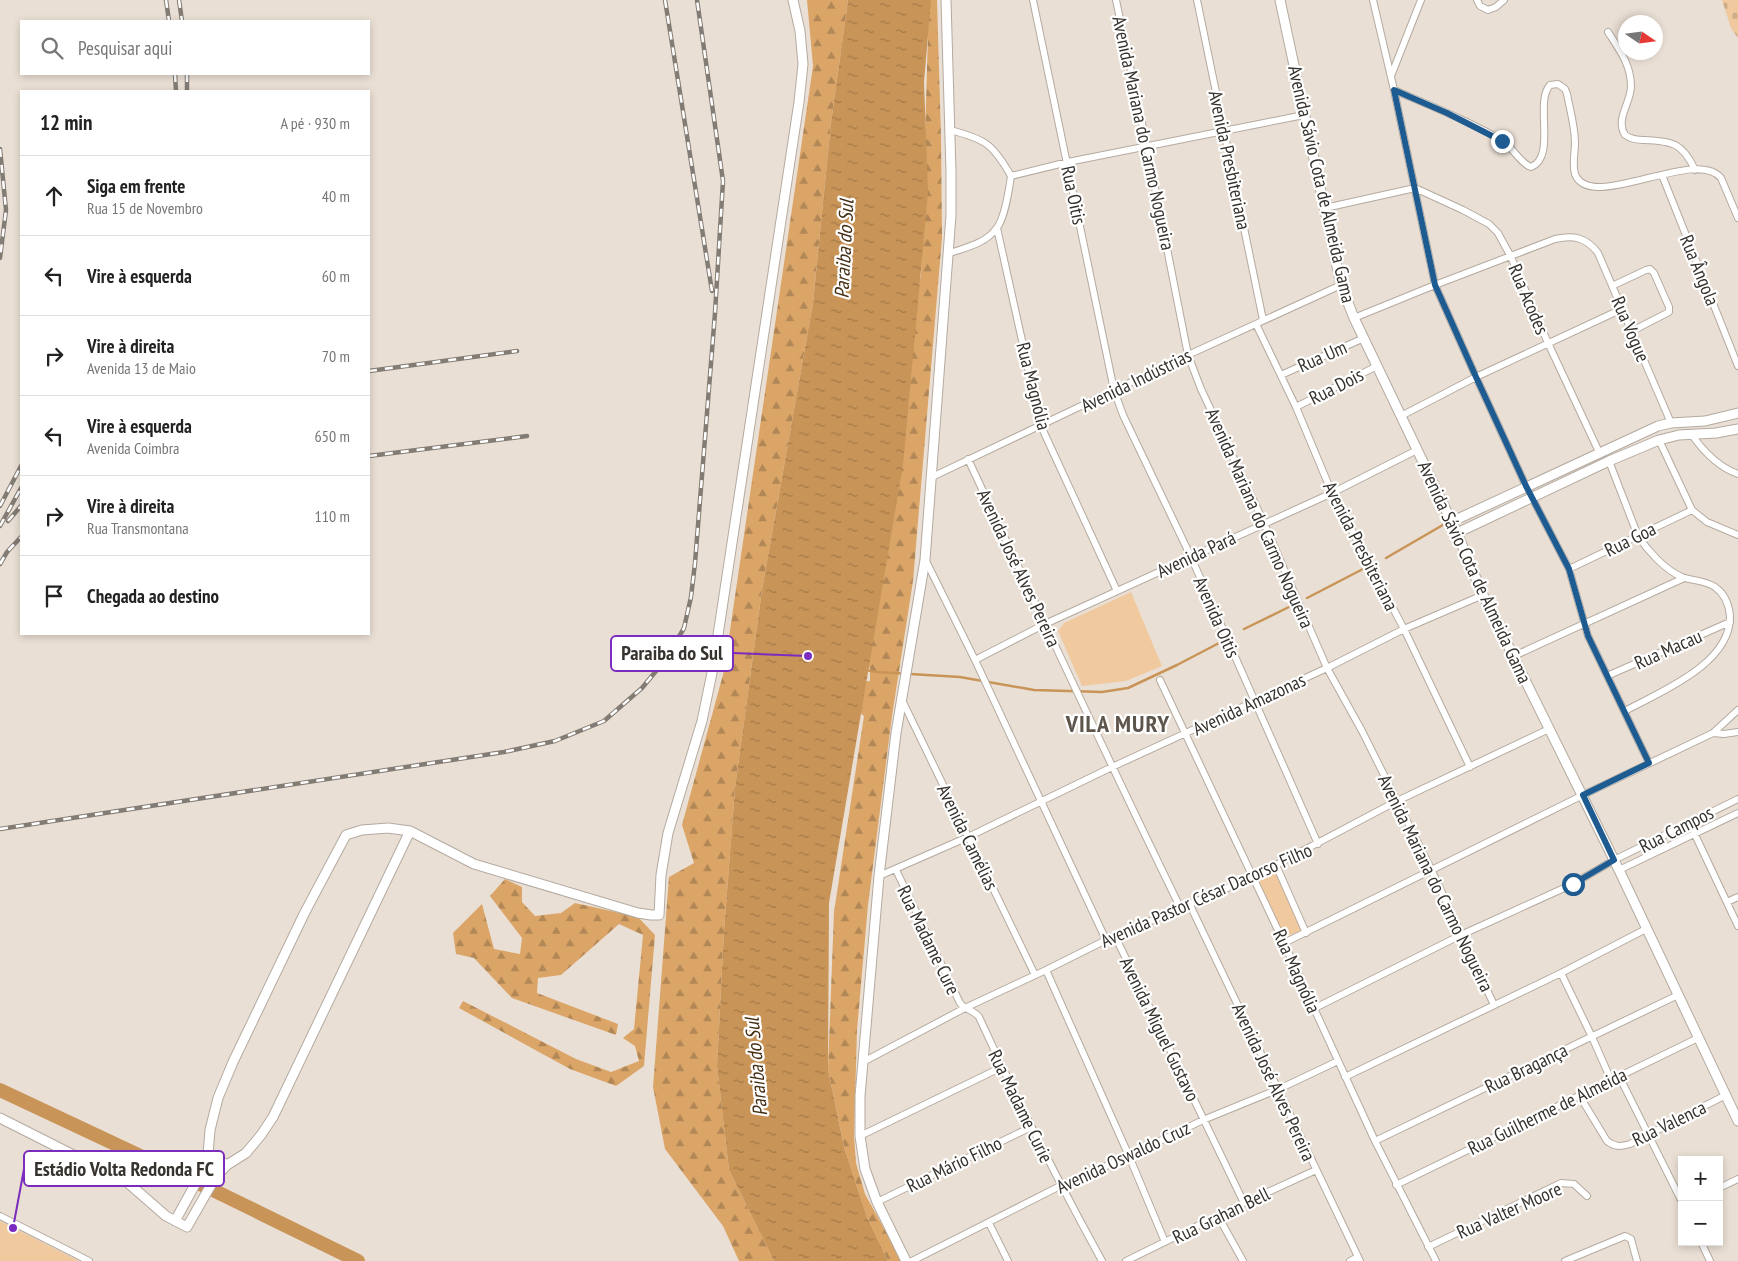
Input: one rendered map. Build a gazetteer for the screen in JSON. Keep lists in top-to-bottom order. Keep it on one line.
{"streets":{"street":["Avenida Mariana do Carmo Nogueira","Avenida Presbiteriana","Avenida Sávio Cota de Almeida Gama","Rua Oitis","Rua Ângola","Rua Acodes","Rua Vogue","Rua Um","Avenida Indústrias","Rua Magnólia","Rua Dois","Rua Goa","Avenida Pará","Avenida José Alves Pereira","Avenida Oitis","Rua Macau","Avenida Amazonas","Rua Campos","Avenida Camélias","Avenida Pastor César Dacorso Filho","Rua Madame Cure","Avenida Miguel Gustavo","Rua Bragança","Rua Madame Curie","Rua Guilherme de Almeida","Rua Valenca","Avenida Oswaldo Cruz","Rua Mário Filho","Rua Valter Moore","Rua Grahan Bell"]},"crossings":[["Avenida Mariana do Carmo Nogueira","Avenida Indústrias"],["Avenida Mariana do Carmo Nogueira","Avenida Pará"],["Avenida Mariana do Carmo Nogueira","Avenida Amazonas"],["Avenida Mariana do Carmo Nogueira","Rua Campos"],["Avenida Mariana do Carmo Nogueira","Avenida Pastor César Dacorso Filho"],["Avenida Presbiteriana","Rua Um"],["Avenida Presbiteriana","Avenida Indústrias"],["Avenida Presbiteriana","Rua Dois"],["Avenida Presbiteriana","Avenida Pará"],["Avenida Presbiteriana","Avenida Amazonas"],["Avenida Presbiteriana","Avenida Pastor César Dacorso Filho"],["Avenida Sávio Cota de Almeida Gama","Rua Um"],["Avenida Sávio Cota de Almeida Gama","Avenida Indústrias"],["Avenida Sávio Cota de Almeida Gama","Rua Dois"],["Avenida Sávio Cota de Almeida Gama","Avenida Pará"],["Avenida Sávio Cota de Almeida Gama","Avenida Amazonas"],["Avenida Sávio Cota de Almeida Gama","Rua Campos"],["Avenida Sávio Cota de Almeida Gama","Avenida Pastor César Dacorso Filho"],["Avenida Sávio Cota de Almeida Gama","Rua Bragança"],["Avenida Sávio Cota de Almeida Gama","Rua Guilherme de Almeida"],["Avenida Sávio Cota de Almeida Gama","Rua Valenca"],["Rua Oitis","Avenida Indústrias"],["Rua Oitis","Avenida Oitis"],["Rua Acodes","Rua Vogue"],["Avenida Indústrias","Rua Magnólia"],["Avenida Indústrias","Avenida José Alves Pereira"],["Avenida Indústrias","Avenida Oitis"],["Rua Magnólia","Avenida Pará"],["Rua Magnólia","Avenida Amazonas"],["Rua Magnólia","Rua Campos"],["Rua Magnólia","Avenida Pastor César Dacorso Filho"],["Rua Magnólia","Rua Bragança"],["Rua Magnólia","Rua Guilherme de Almeida"],["Rua Magnólia","Avenida Oswaldo Cruz"],["Rua Magnólia","Rua Valter Moore"],["Avenida Pará","Avenida José Alves Pereira"],["Avenida Pará","Avenida Oitis"],["Avenida Pará","Avenida Miguel Gustavo"],["Avenida José Alves Pereira","Avenida Amazonas"],["Avenida José Alves Pereira","Avenida Pastor César Dacorso Filho"],["Avenida José Alves Pereira","Avenida Oswaldo Cruz"],["Avenida José Alves Pereira","Rua Grahan Bell"],["Avenida Oitis","Avenida Amazonas"],["Avenida Oitis","Avenida Pastor César Dacorso Filho"],["Avenida Amazonas","Avenida Camélias"],["Avenida Amazonas","Rua Madame Cure"],["Avenida Amazonas","Avenida Miguel Gustavo"],["Avenida Camélias","Avenida Pastor César Dacorso Filho"],["Avenida Pastor César Dacorso Filho","Rua Madame Cure"],["Avenida Pastor César Dacorso Filho","Avenida Miguel Gustavo"],["Avenida Pastor César Dacorso Filho","Rua Madame Curie"],["Rua Madame Cure","Rua Madame Curie"],["Avenida Miguel Gustavo","Avenida Oswaldo Cruz"],["Avenida Miguel Gustavo","Rua Grahan Bell"],["Rua Madame Curie","Avenida Oswaldo Cruz"],["Rua Madame Curie","Rua Mário Filho"],["Rua Guilherme de Almeida","Rua Valenca"]],"districts":["VILA MURY"],"water":["Paraiba do Sul"],"places":["Paraiba do Sul","Estádio Volta Redonda FC"],"north":"right","page":{"search":"Pesquisar aqui","heading":["12 min","A pé · 930 m"],"list":[["Siga em frente","Rua 15 de Novembro","40 m"],["Vire à esquerda","60 m"],["Vire à direita","Avenida 13 de Maio","70 m"],["Vire à esquerda","Avenida Coimbra","650 m"],["Vire à direita","Rua Transmontana","110 m"],"Chegada ao destino"],"map_buttons":["+","−"]}}
